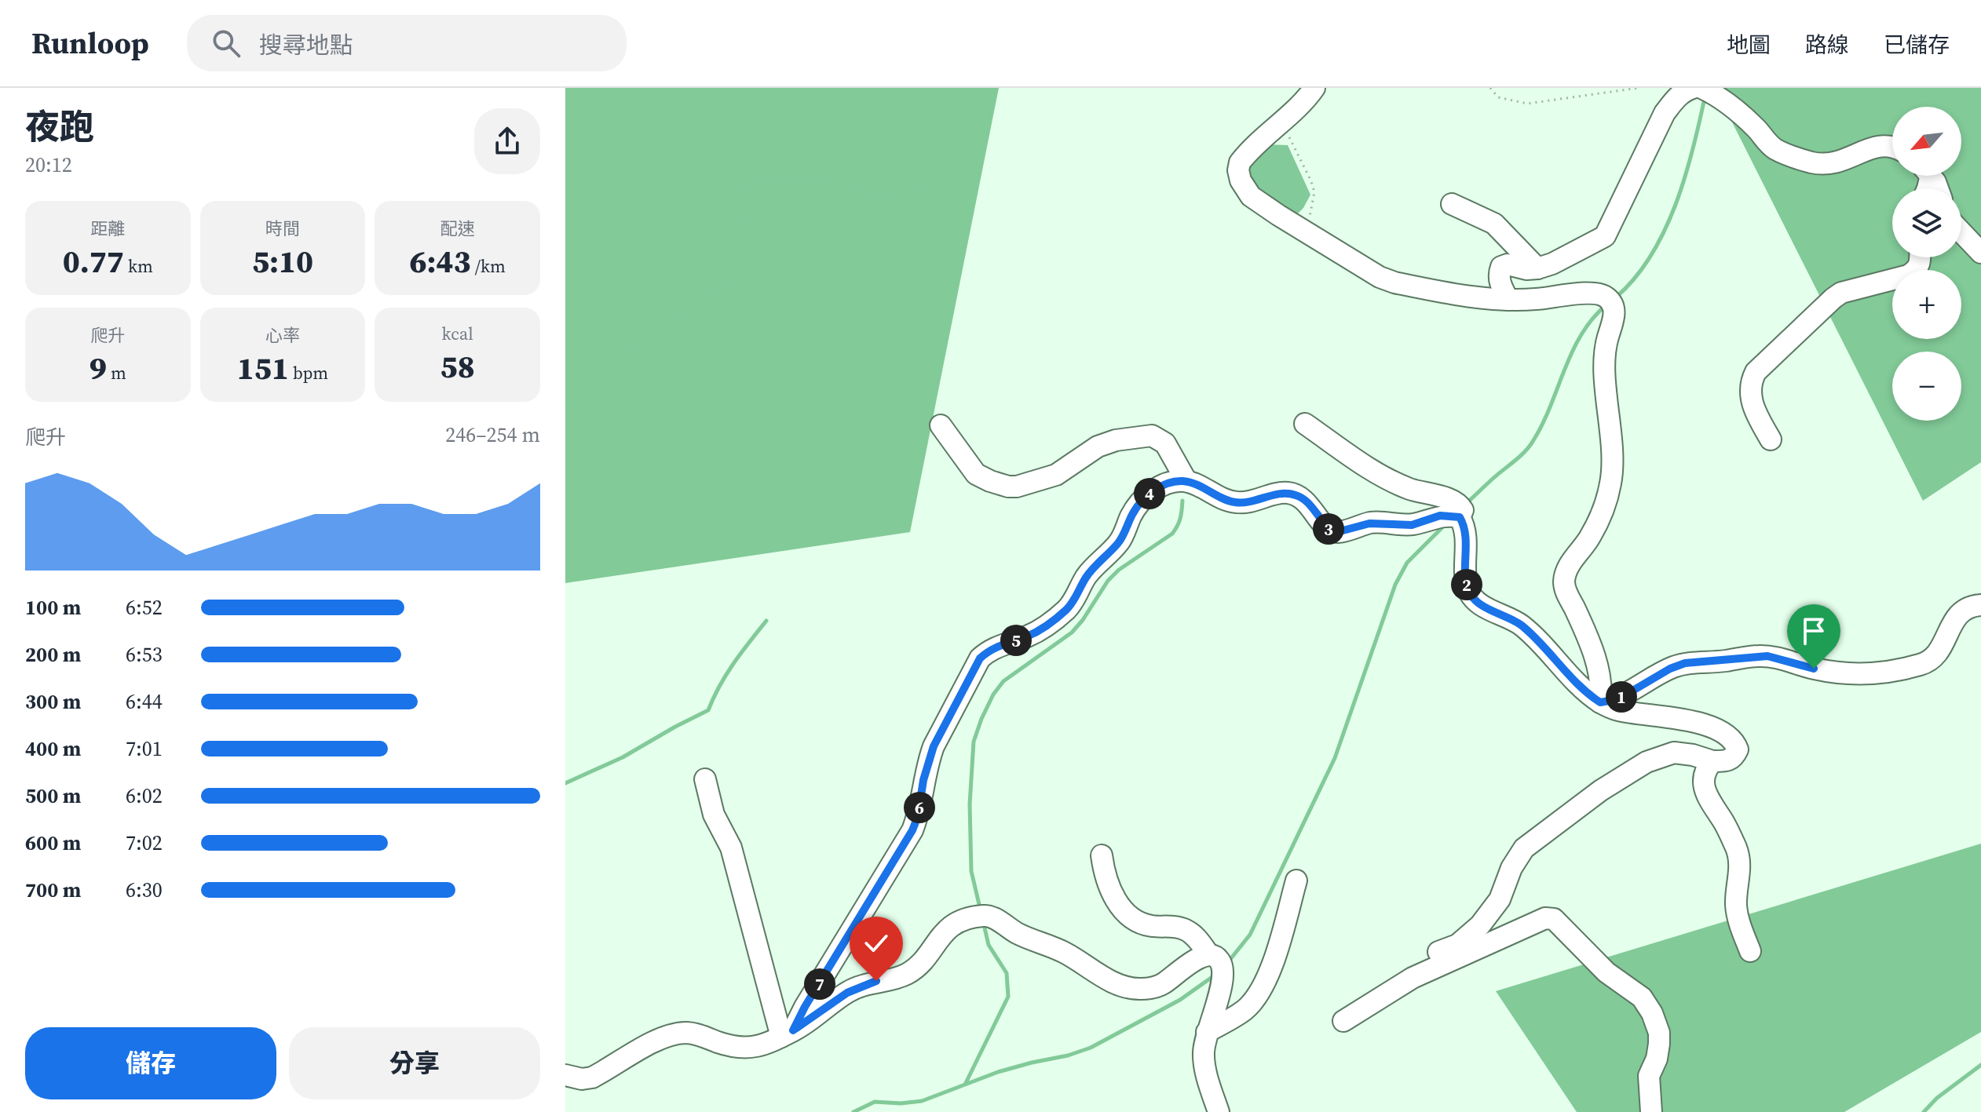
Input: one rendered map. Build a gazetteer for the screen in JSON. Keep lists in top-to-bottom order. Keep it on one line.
{"north":"bottom left","page":{"header":"Runloop","search":"搜尋地點","nav":["地圖","路線","已儲存"],"heading":["夜跑","20:12"],"map_buttons":["+","−"],"stats":[["距離","0.77 km"],["時間","5:10"],["配速","6:43 /km"],["爬升","9 m"],["心率","151 bpm"],["kcal","58"]],"chart":["爬升","246–254 m"],"pins":["4","3","2","5","1","6","7"],"list":[{"name":"100 m","note":"6:52"},{"name":"200 m","note":"6:53"},{"name":"300 m","note":"6:44"},{"name":"400 m","note":"7:01"},{"name":"500 m","note":"6:02"},{"name":"600 m","note":"7:02"},{"name":"700 m","note":"6:30"}],"buttons":["儲存","分享"]}}
